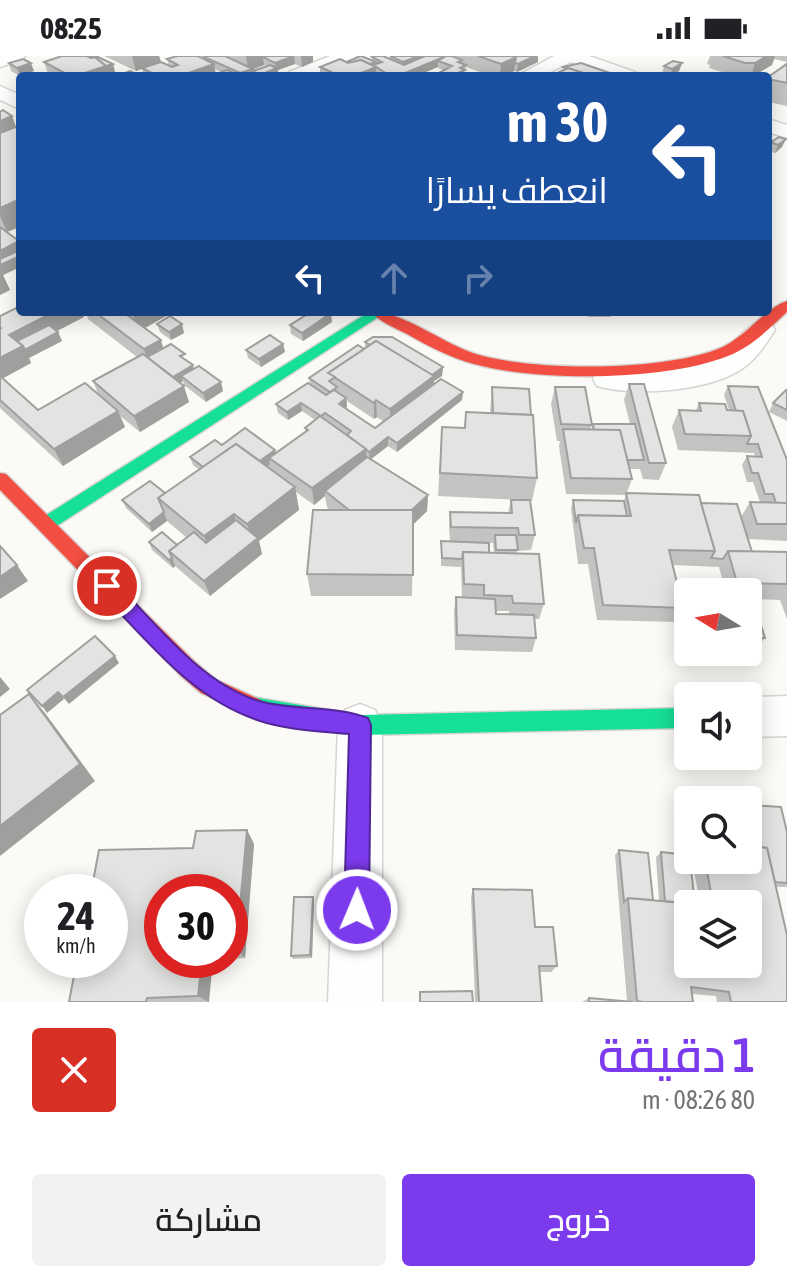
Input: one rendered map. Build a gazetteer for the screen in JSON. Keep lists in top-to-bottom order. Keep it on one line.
{"north":"left","page":{"status":"08:25","turn":["30 m","انعطف يسارًا"],"speed":"24 km/h","limit":"30","heading":["1 دقيقة","80 m · 08:26"],"buttons":["خروج","مشاركة"]}}
